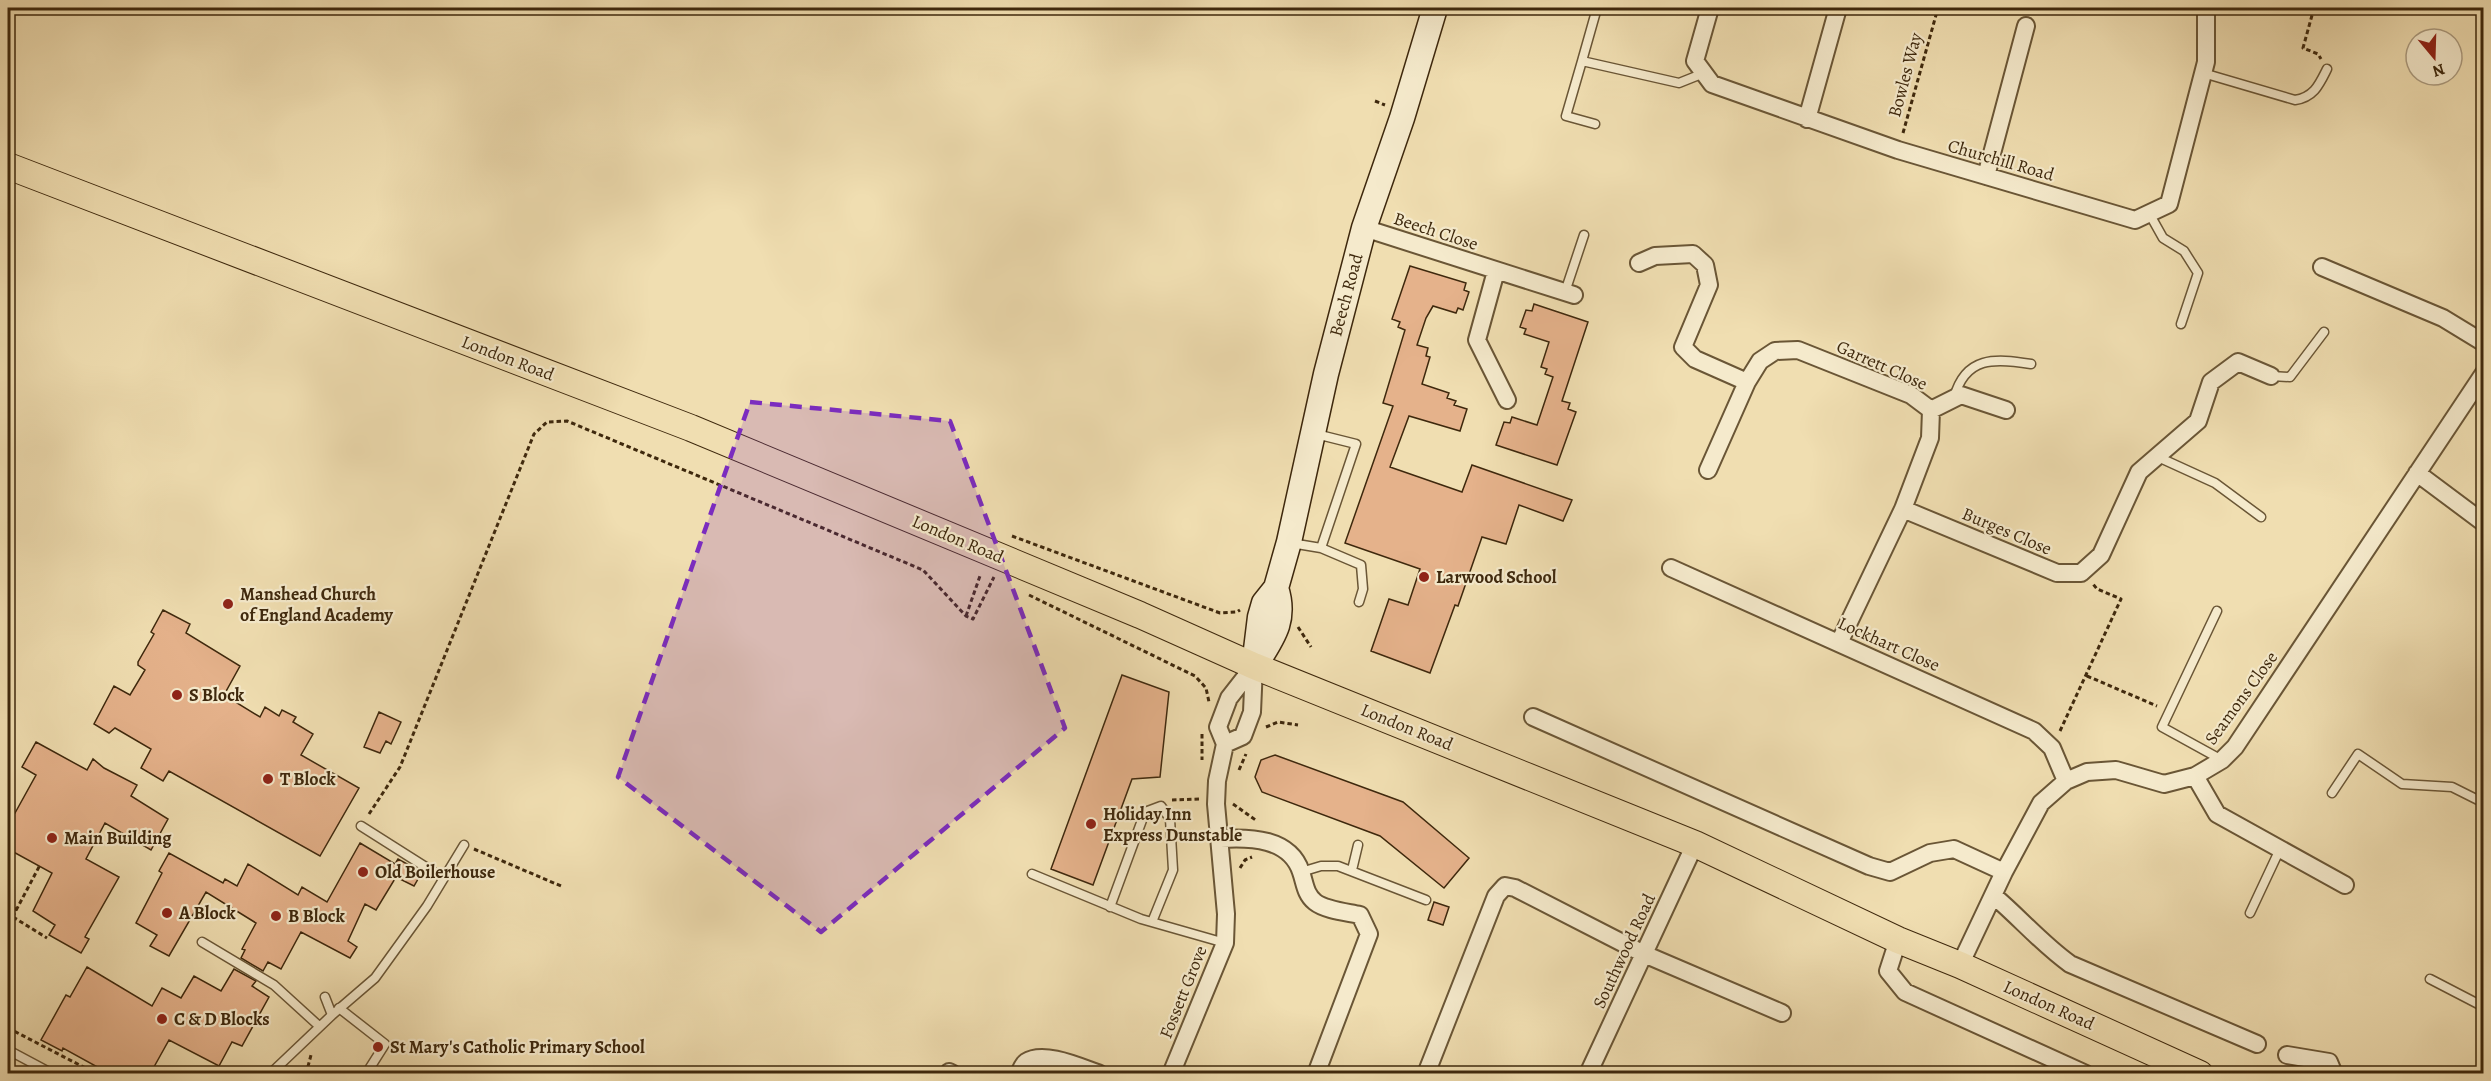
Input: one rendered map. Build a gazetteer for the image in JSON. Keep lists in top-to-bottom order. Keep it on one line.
{"streets":{"main road":["London Road"],"street":["Churchill Road","Beech Close","Beech Road","Garrett Close","Burges Close","Lockhart Close","Seamons Close","Southwood Road","Fossett Grove"],"path":["Bowles Way"]},"crossings":[["Bowles Way","Churchill Road"],["Beech Close","Beech Road"],["Beech Road","London Road"],["Beech Road","Fossett Grove"],["London Road","Seamons Close"],["London Road","Southwood Road"],["London Road","Fossett Grove"],["Garrett Close","Burges Close"],["Garrett Close","Lockhart Close"],["Lockhart Close","Seamons Close"]],"places":["Larwood School","Manshead Church of England Academy","S Block","T Block","Holiday Inn Express Dunstable","Main Building","Old Boilerhouse","A Block","B Block","C & D Blocks","St Mary's Catholic Primary School"],"north":"bottom"}
